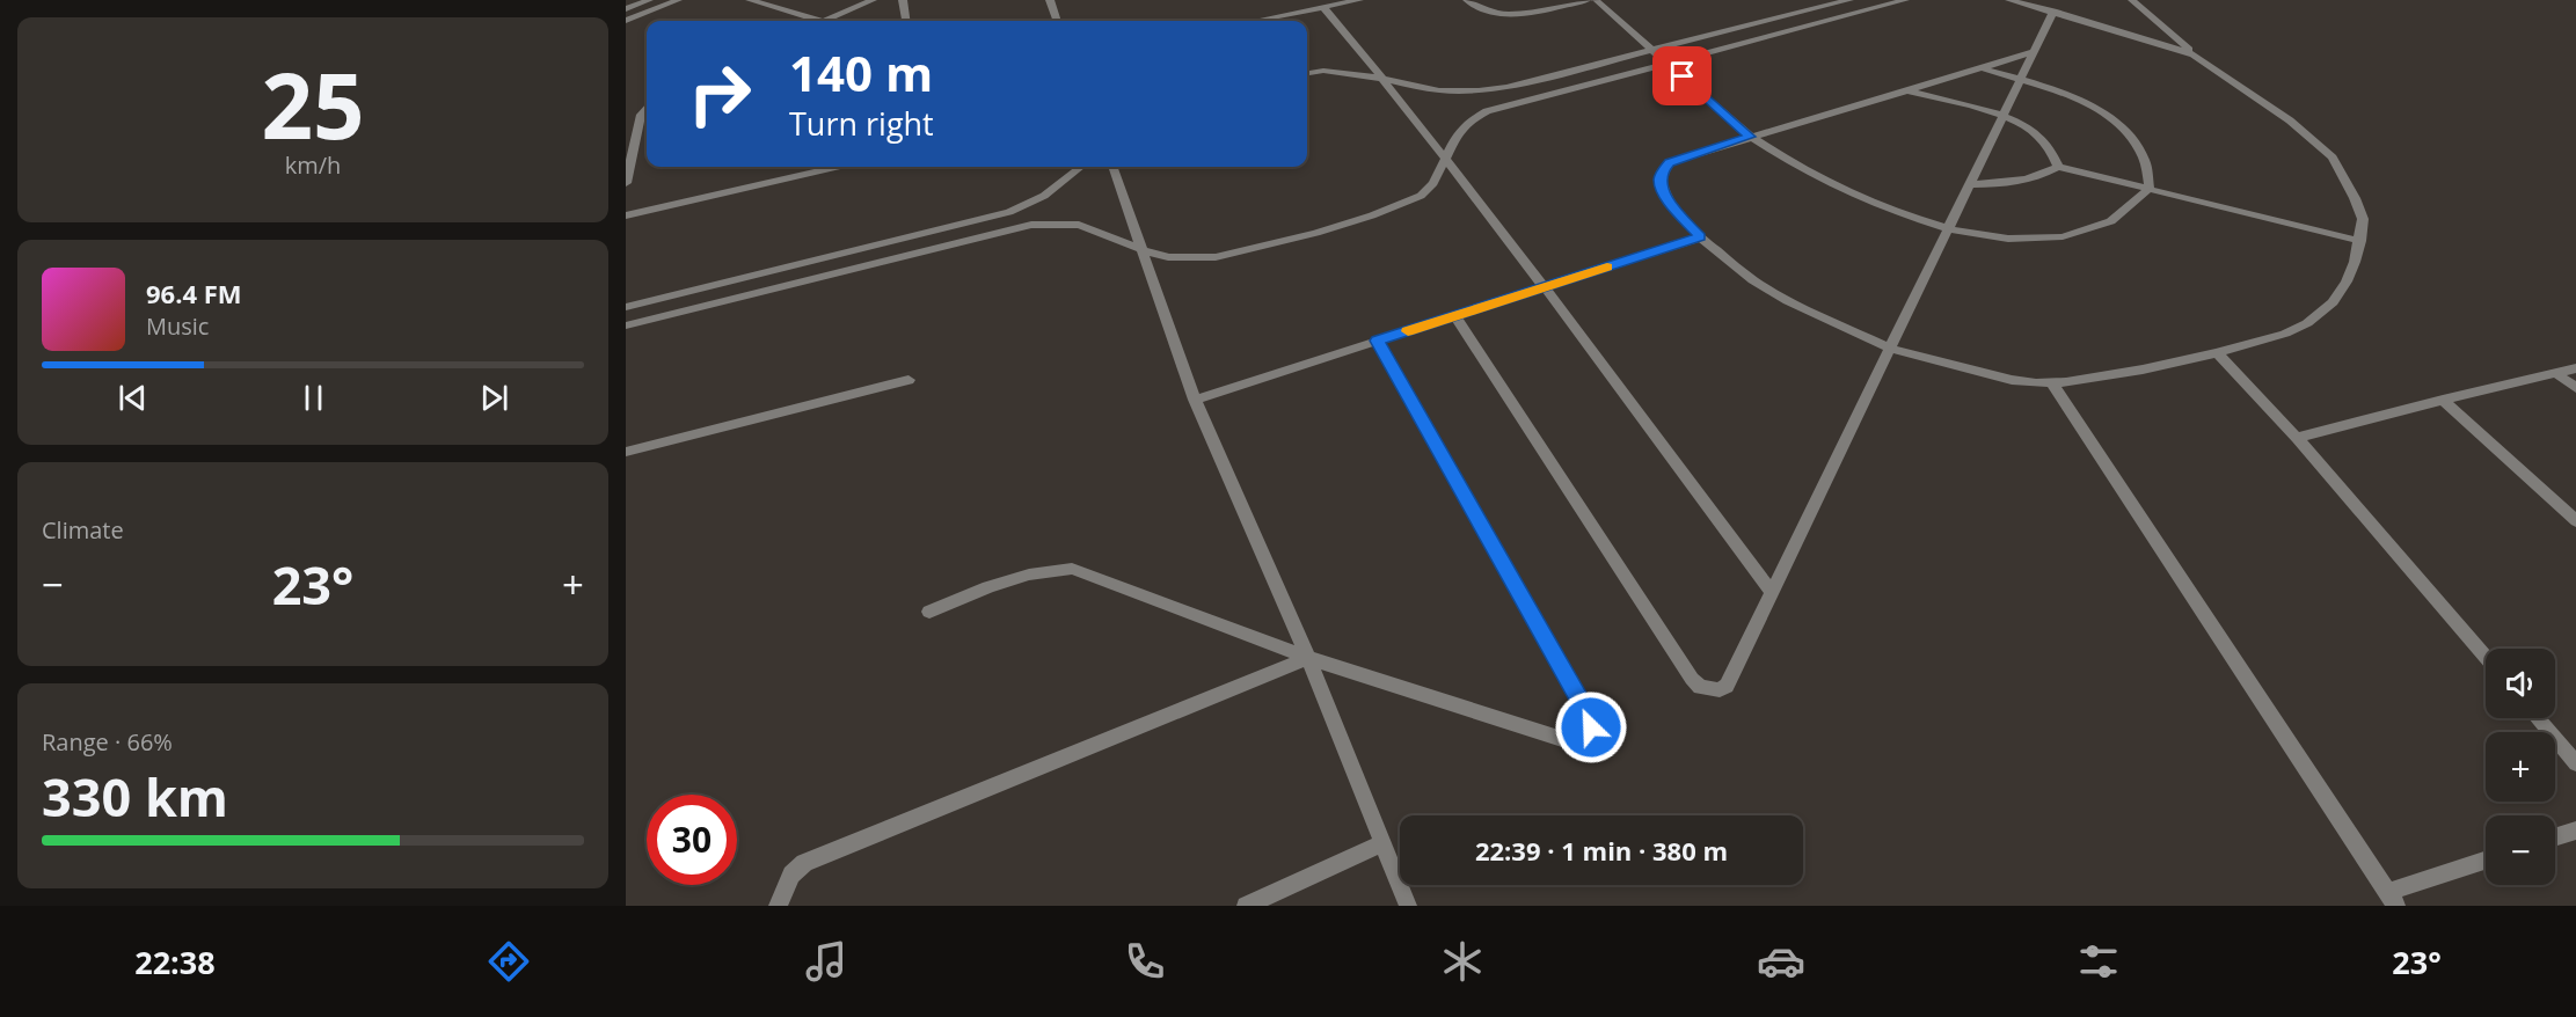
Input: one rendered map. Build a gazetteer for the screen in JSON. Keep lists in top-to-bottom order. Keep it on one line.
{"page":{"tile":[["25","km/h"],"Climate",["Range · 66%","330 km"]],"turn":["140 m","Turn right"],"song":["96.4 FM","Music"],"heat":["−","23°","+"],"map_buttons":["+","−"],"limit":"30","trip":"22:39 · 1 min · 380 m","tabs":["22:38","23°"]}}
